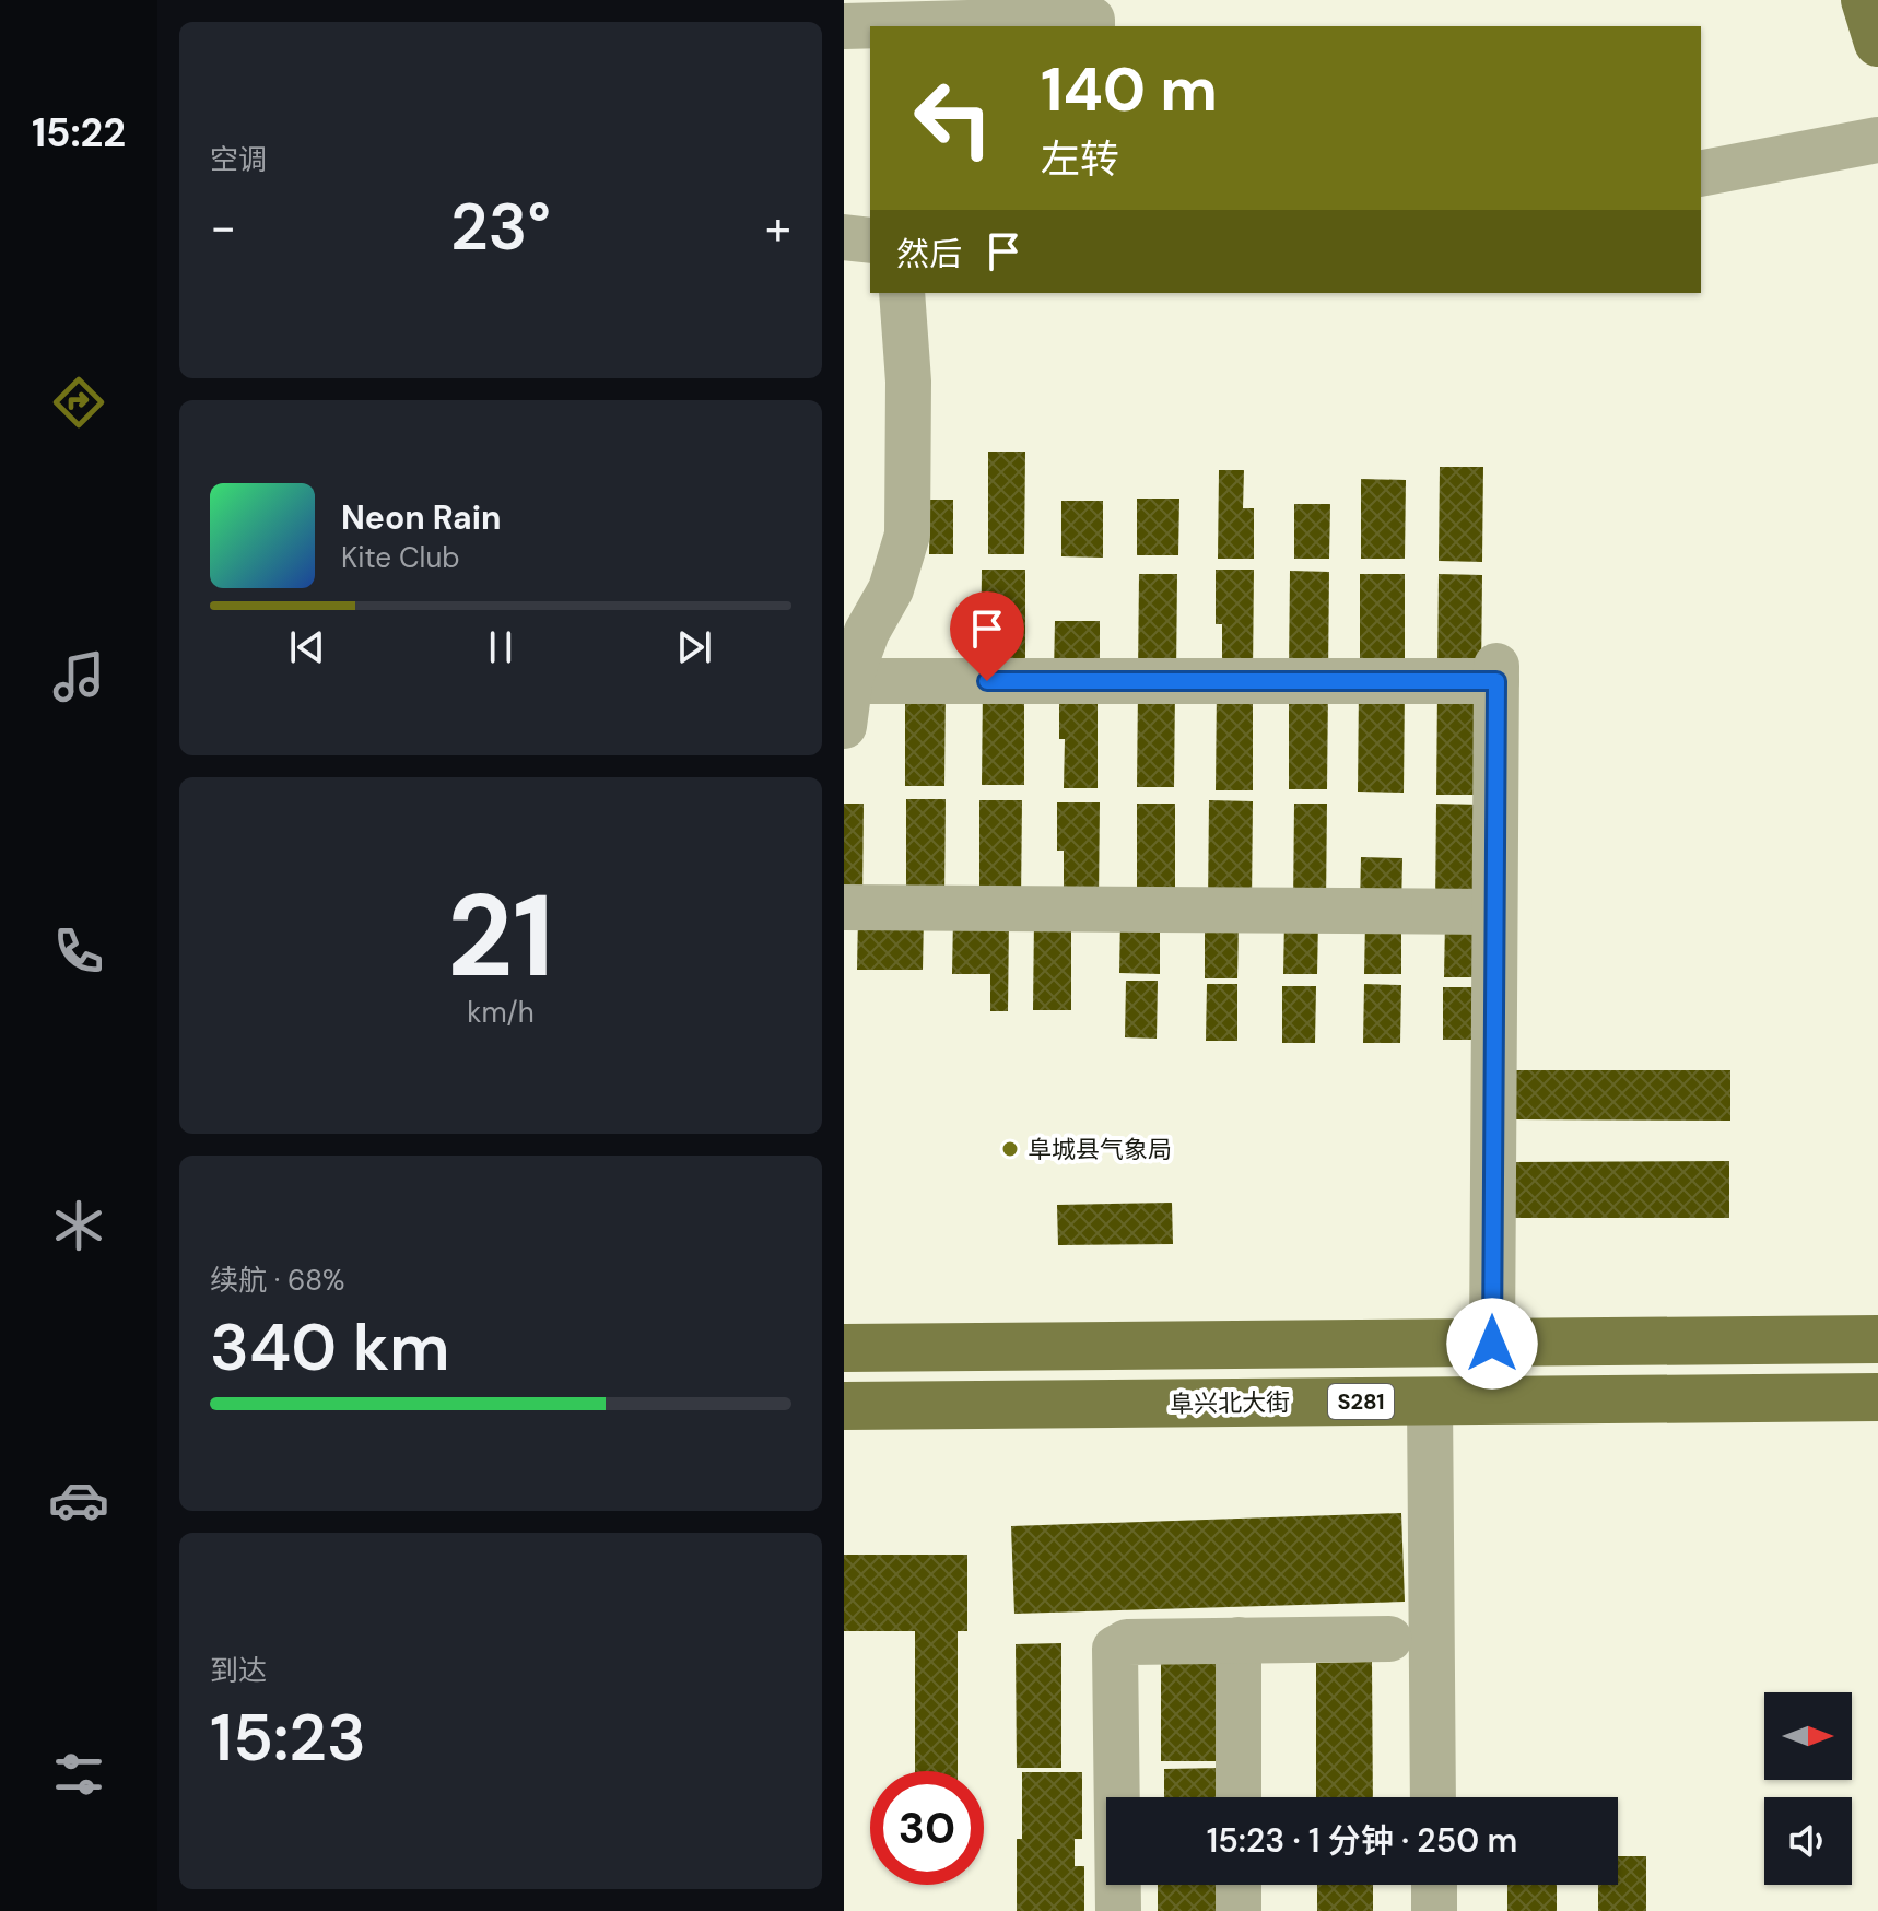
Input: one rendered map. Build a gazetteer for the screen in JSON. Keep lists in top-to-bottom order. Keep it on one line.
{"streets":{"main road":["S281","阜兴北大街"]},"places":["阜城县气象局"],"north":"right","page":{"tabs":"15:22","tile":["空调",["21","km/h"],["续航 · 68%","340 km"],["到达","15:23"]],"turn":["140 m","左转"],"heat":["−","23°","+"],"then":"然后","song":["Neon Rain","Kite Club"],"limit":"30","trip":"15:23 · 1 分钟 · 250 m"}}
